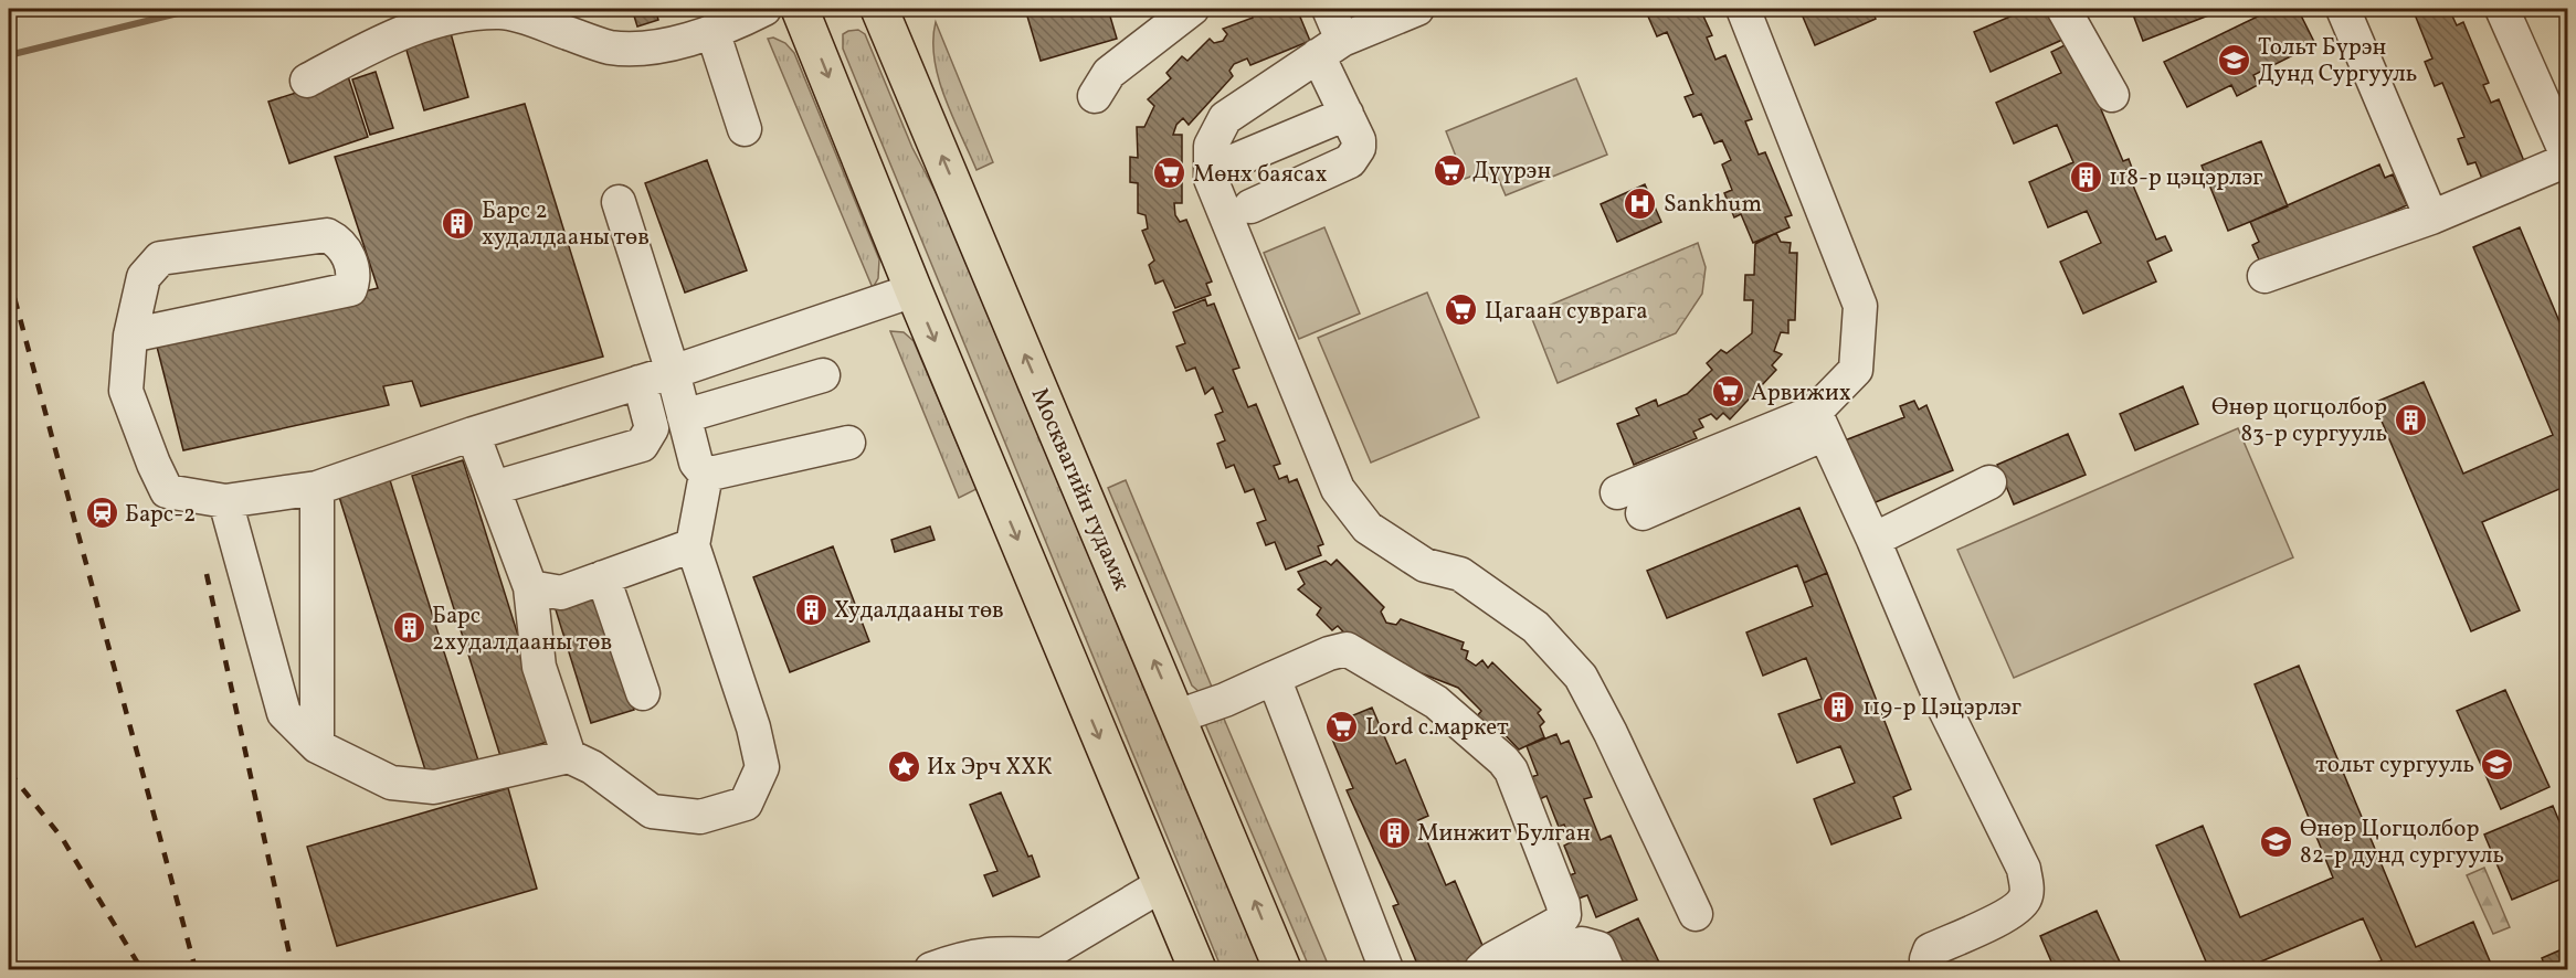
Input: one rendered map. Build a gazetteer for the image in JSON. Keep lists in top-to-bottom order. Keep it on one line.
{"streets":{"highway":["Москвагийн гудамж"]},"places":{"school or university":["Тольт Бүрэн Дунд Сургууль","тольт сургууль","Өнөр Цогцолбор 82-р дунд сургууль"],"supermarket":["Дүүрэн","Мөнх баясах","Цагаан суврага","Арвижих","Lord с.маркет"],"building":["118-р цэцэрлэг","Барс 2 худалдааны төв","Өнөр цогцолбор 83-р сургууль","Худалдааны төв","Барс 2худалдааны төв","119-р Цэцэрлэг","Минжит Булган"],"hospital":["Sankhum"],"station":["Барс-2"],"place":["Их Эрч ХХК"]}}
